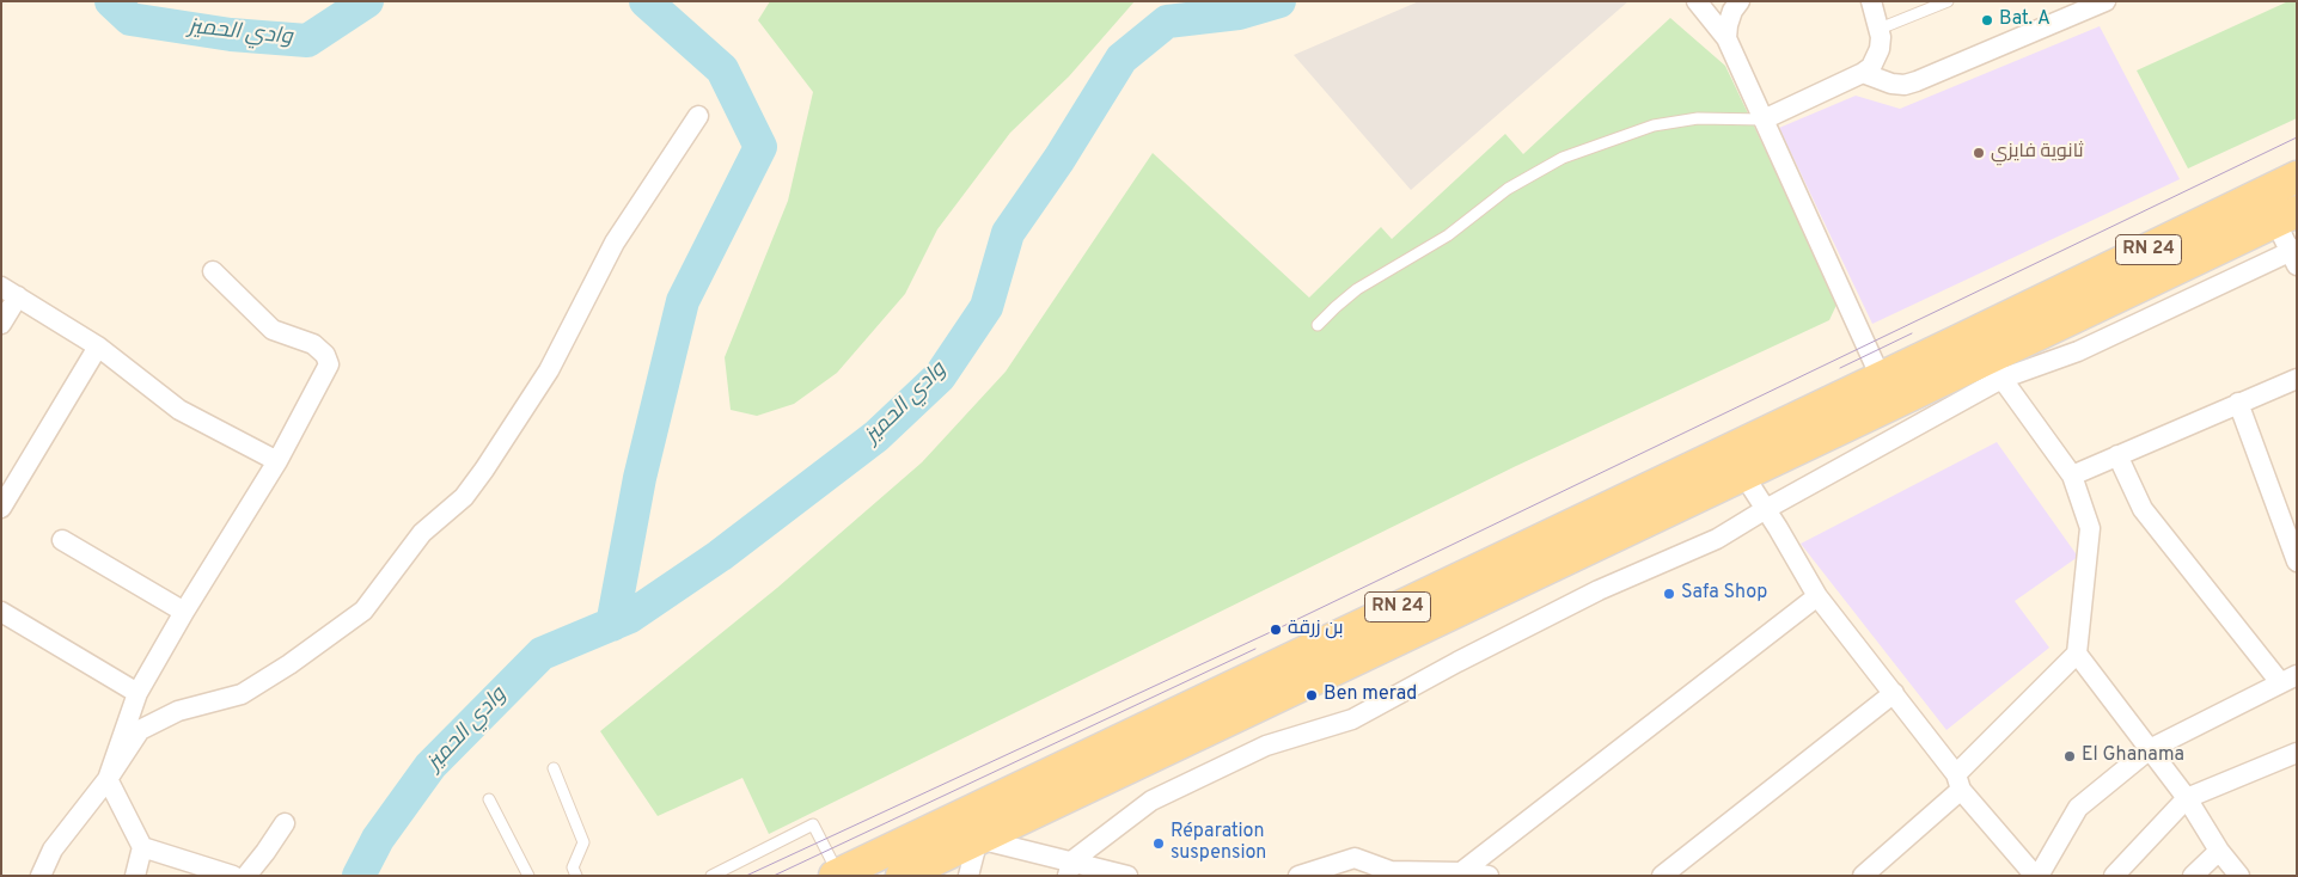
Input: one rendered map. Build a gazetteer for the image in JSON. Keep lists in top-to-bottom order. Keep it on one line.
{"streets":{"main road":["RN 24"]},"water":["وادي الحميز"],"places":["Bat. A","ثانوية فايزي","Safa Shop","بن زرقة","Ben merad","El Ghanama","Réparation suspension"]}
